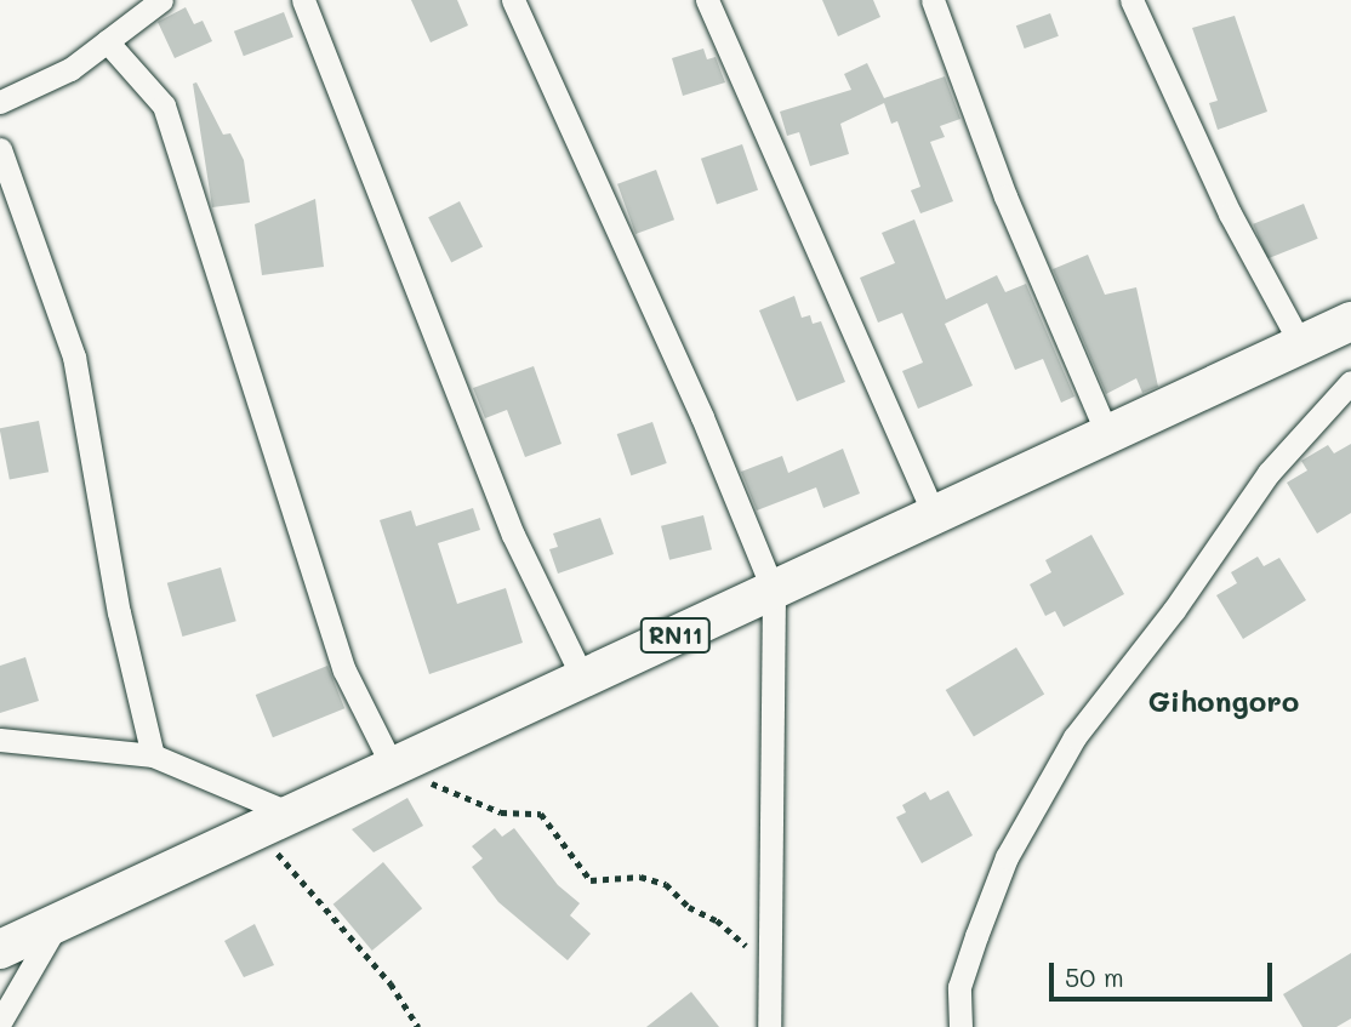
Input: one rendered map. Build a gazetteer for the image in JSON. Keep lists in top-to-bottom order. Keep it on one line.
{"streets":{"main road":["RN11"]},"districts":["Gihongoro"],"scale_bar":"50 m"}
